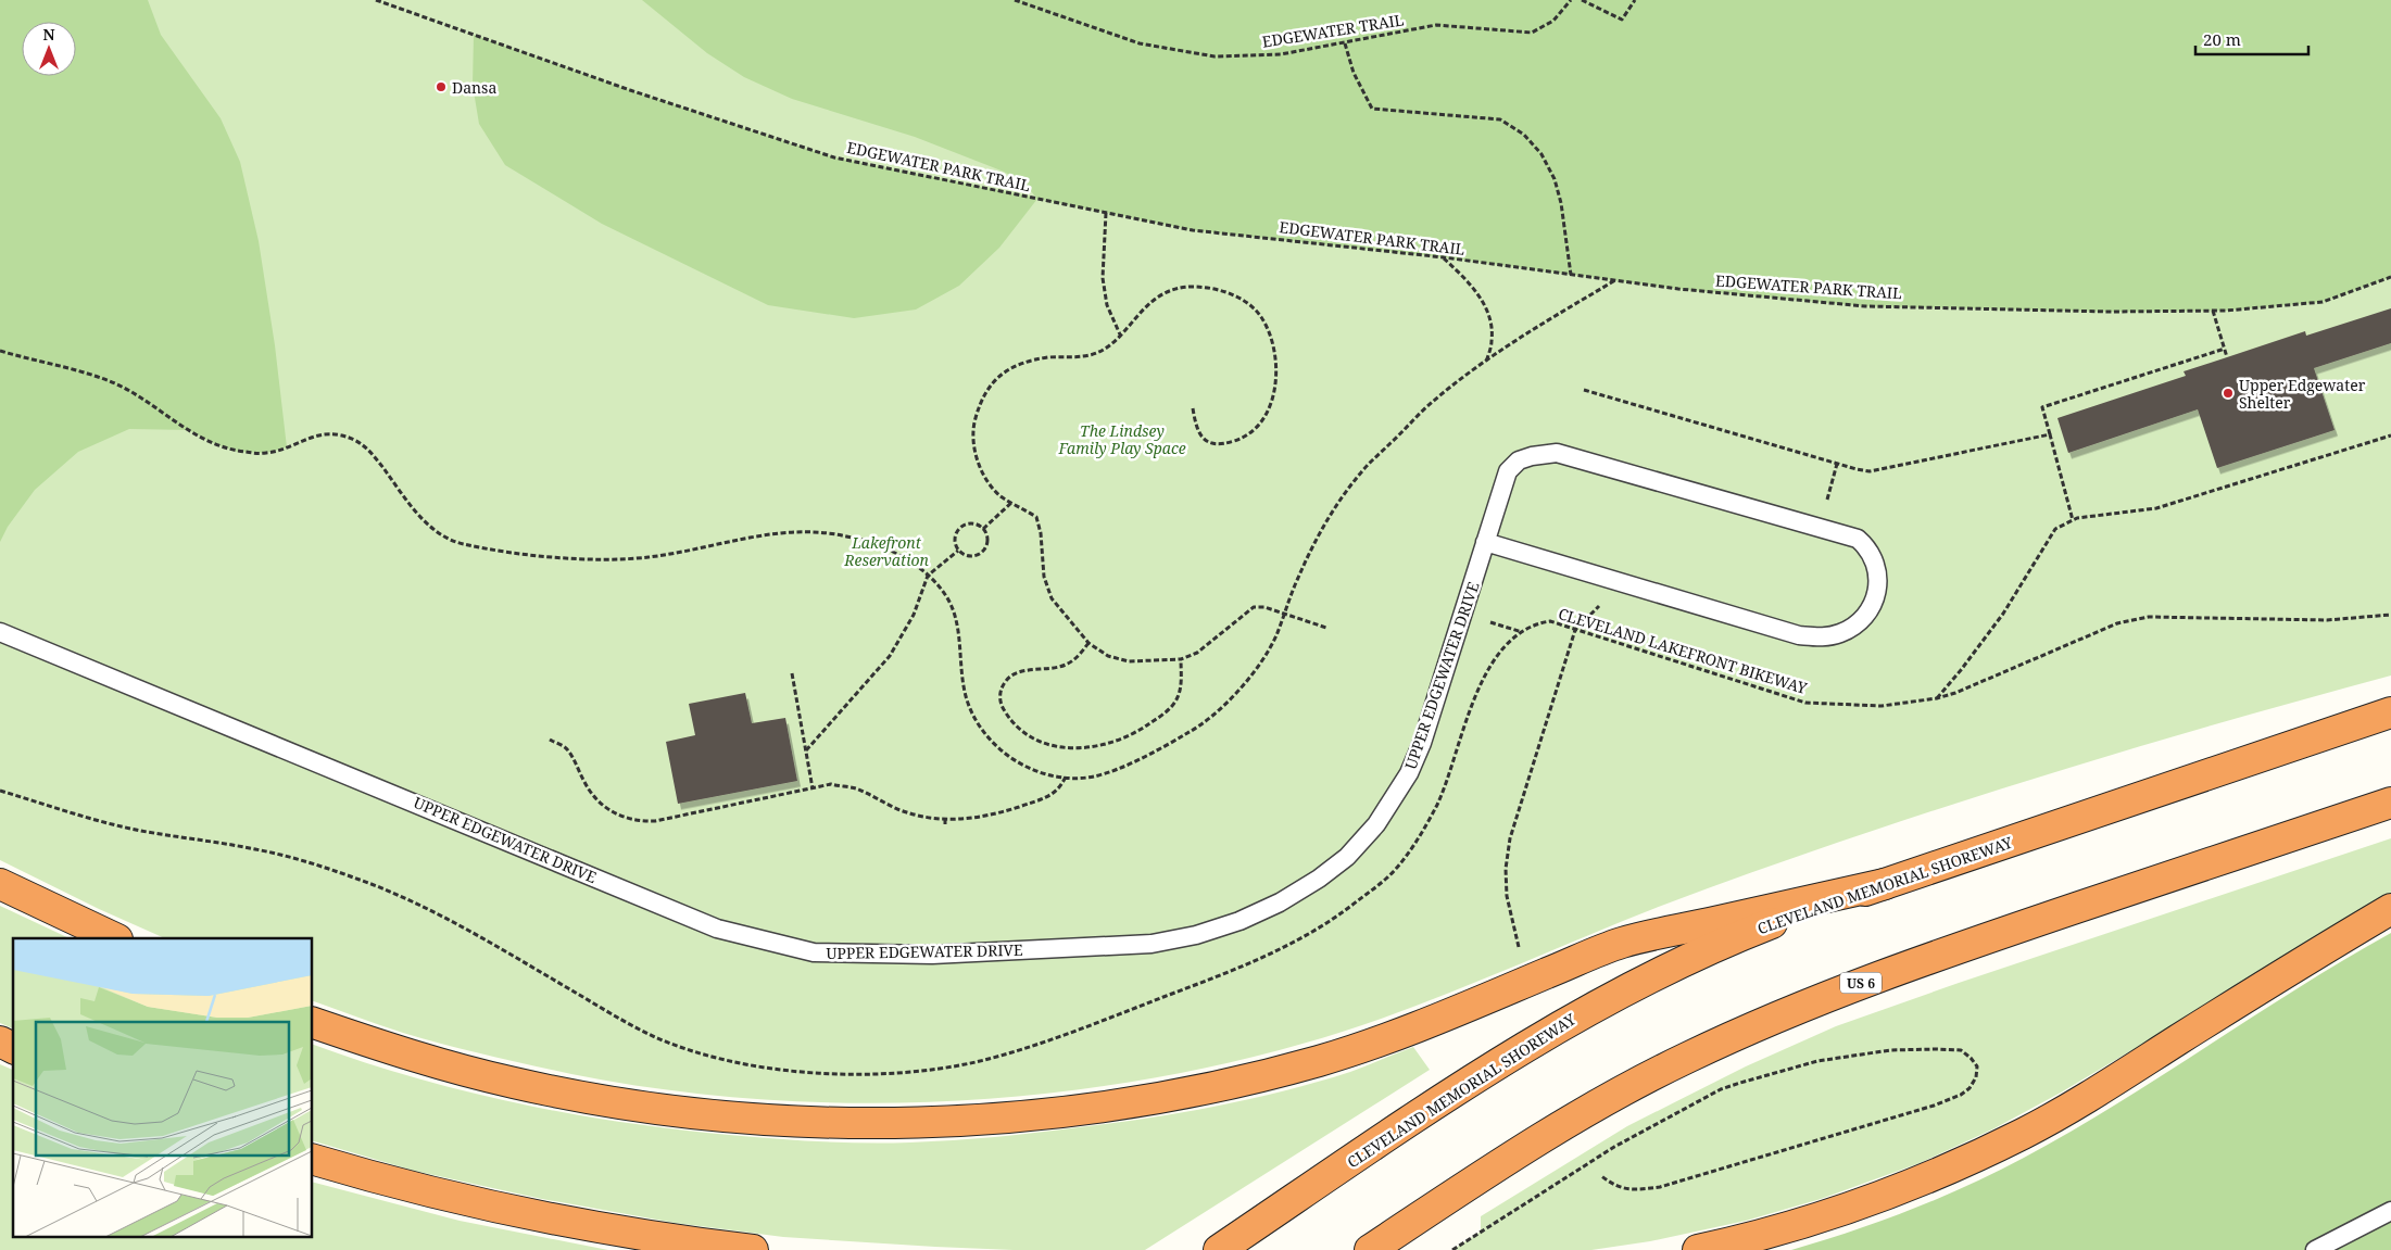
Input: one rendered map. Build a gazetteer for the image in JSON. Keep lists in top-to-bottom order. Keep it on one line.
{"streets":{"highway":["CLEVELAND MEMORIAL SHOREWAY","US 6"],"lane":["UPPER EDGEWATER DRIVE"],"path":["EDGEWATER TRAIL","EDGEWATER PARK TRAIL","CLEVELAND LAKEFRONT BIKEWAY"]},"parks":["The Lindsey Family Play Space","Lakefront Reservation"],"places":["Dansa","Upper Edgewater Shelter"],"scale_bar":"20 m","north":"top"}
